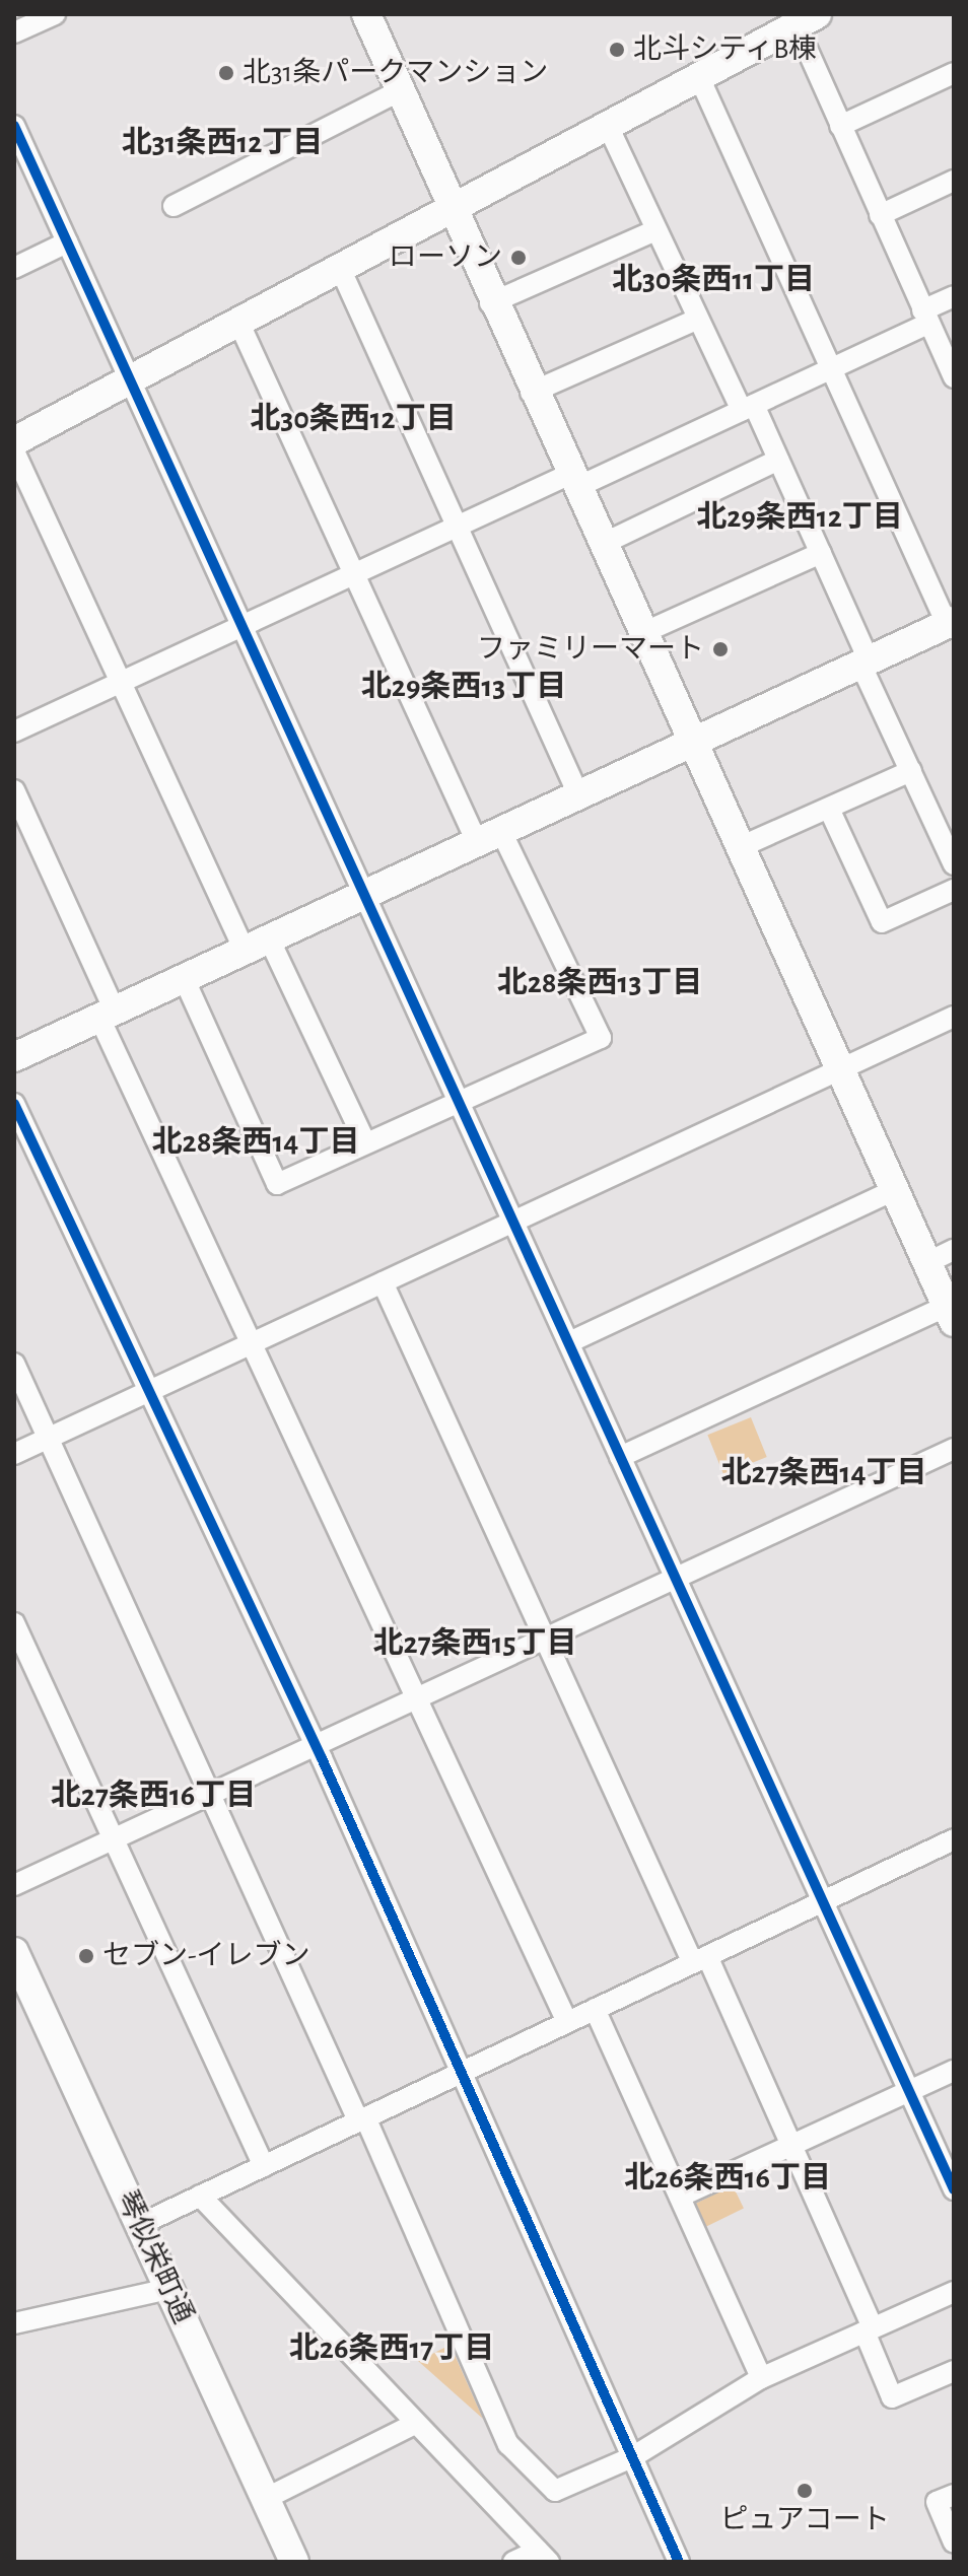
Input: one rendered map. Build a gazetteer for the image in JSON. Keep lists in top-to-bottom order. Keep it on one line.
{"streets":{"street":["琴似栄町通"]},"districts":["北31条西12丁目","北30条西11丁目","北30条西12丁目","北29条西12丁目","北29条西13丁目","北28条西13丁目","北28条西14丁目","北27条西14丁目","北27条西15丁目","北27条西16丁目","北26条西16丁目","北26条西17丁目"],"places":["北斗シティB棟","北31条パークマンション","ローソン","ファミリーマート","セブン-イレブン","ピュアコート"]}
